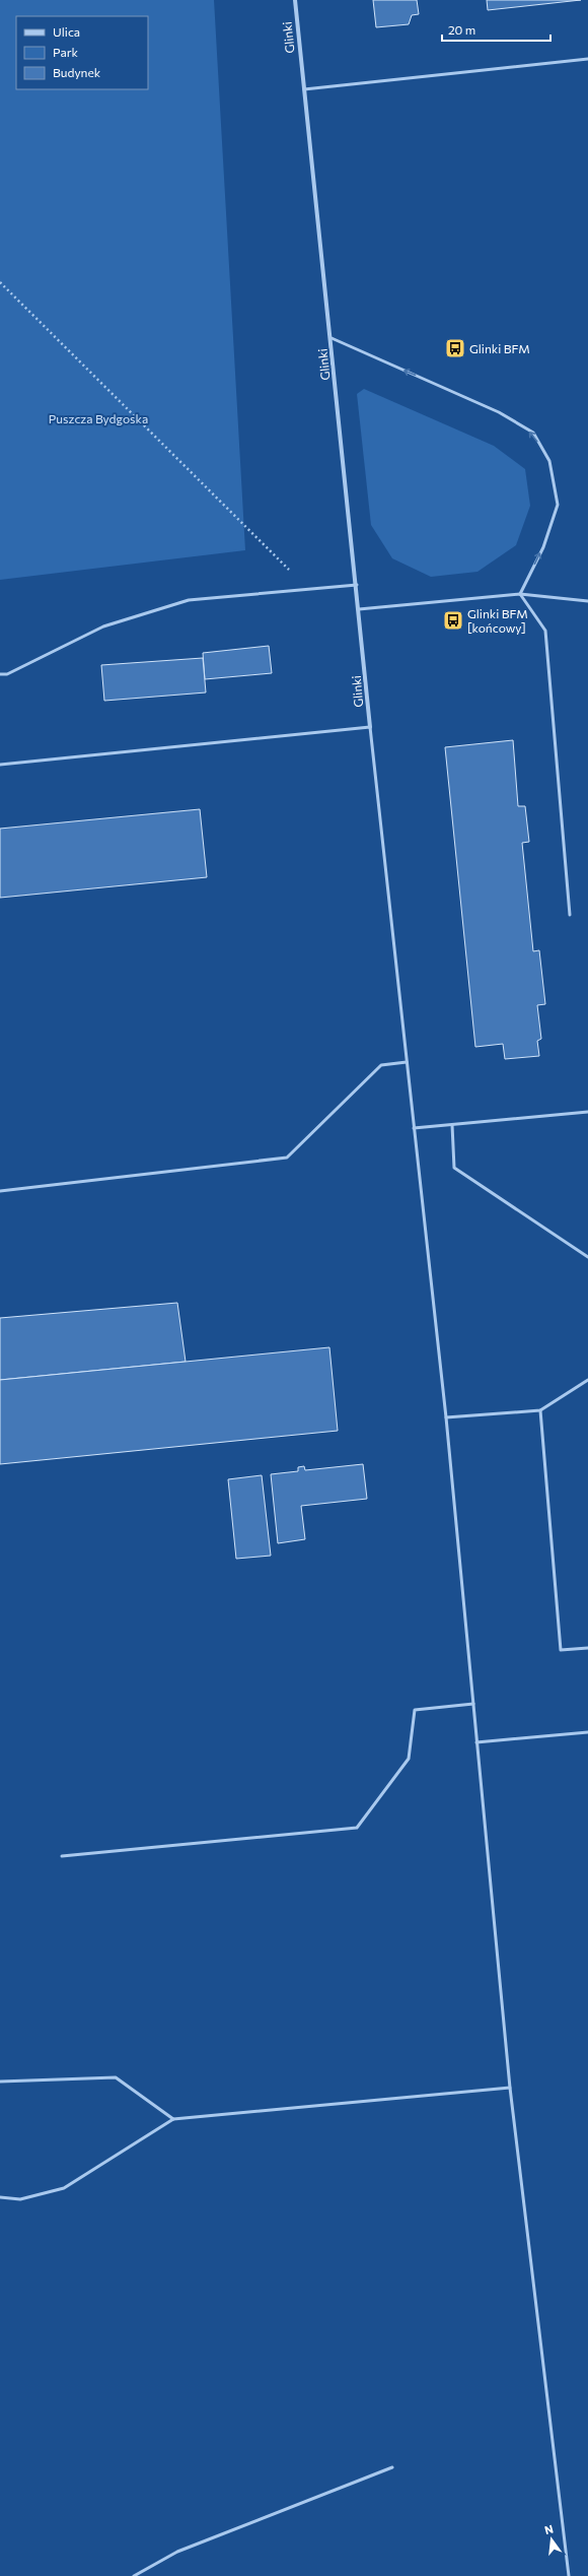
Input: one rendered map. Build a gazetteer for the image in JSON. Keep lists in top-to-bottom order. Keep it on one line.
{"streets":{"street":["Glinki"]},"parks":["Puszcza Bydgoska"],"places":{"bus stop":["Glinki BFM","Glinki BFM [końcowy]"]},"legend":["Ulica","Park","Budynek"],"scale_bar":"20 m","north":"top"}
